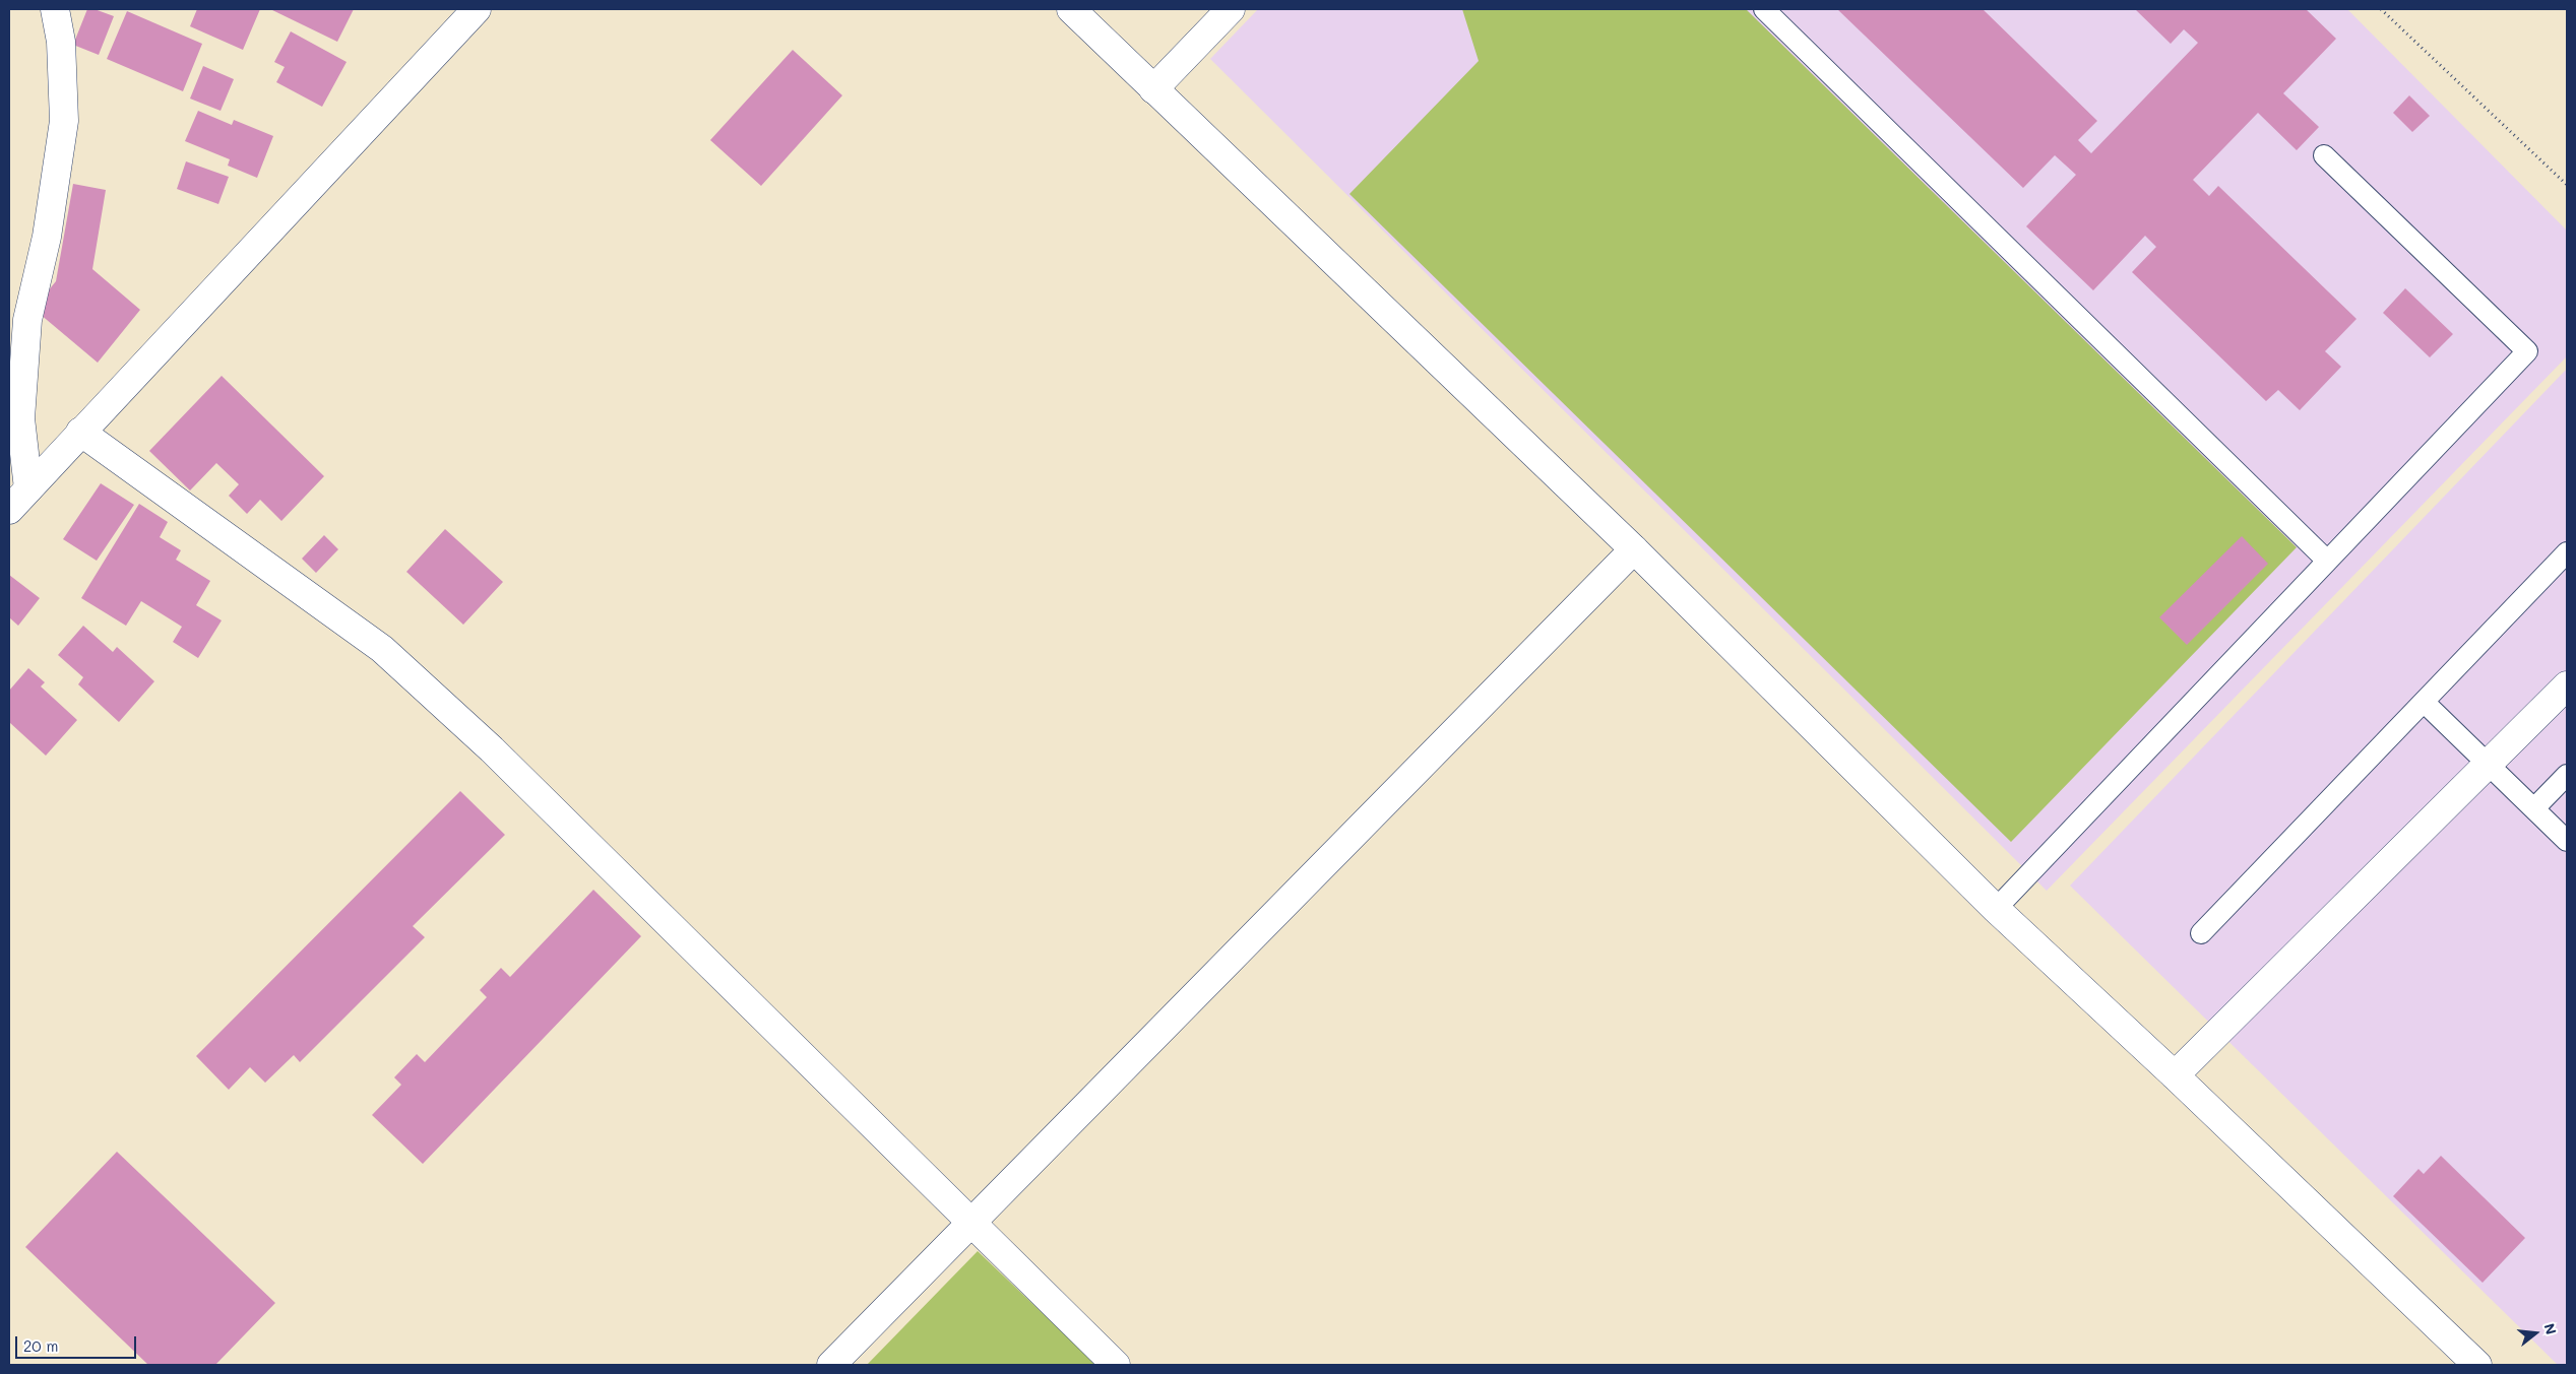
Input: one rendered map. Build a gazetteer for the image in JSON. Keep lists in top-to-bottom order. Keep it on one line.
{"scale_bar":"20 m","north":"right"}
